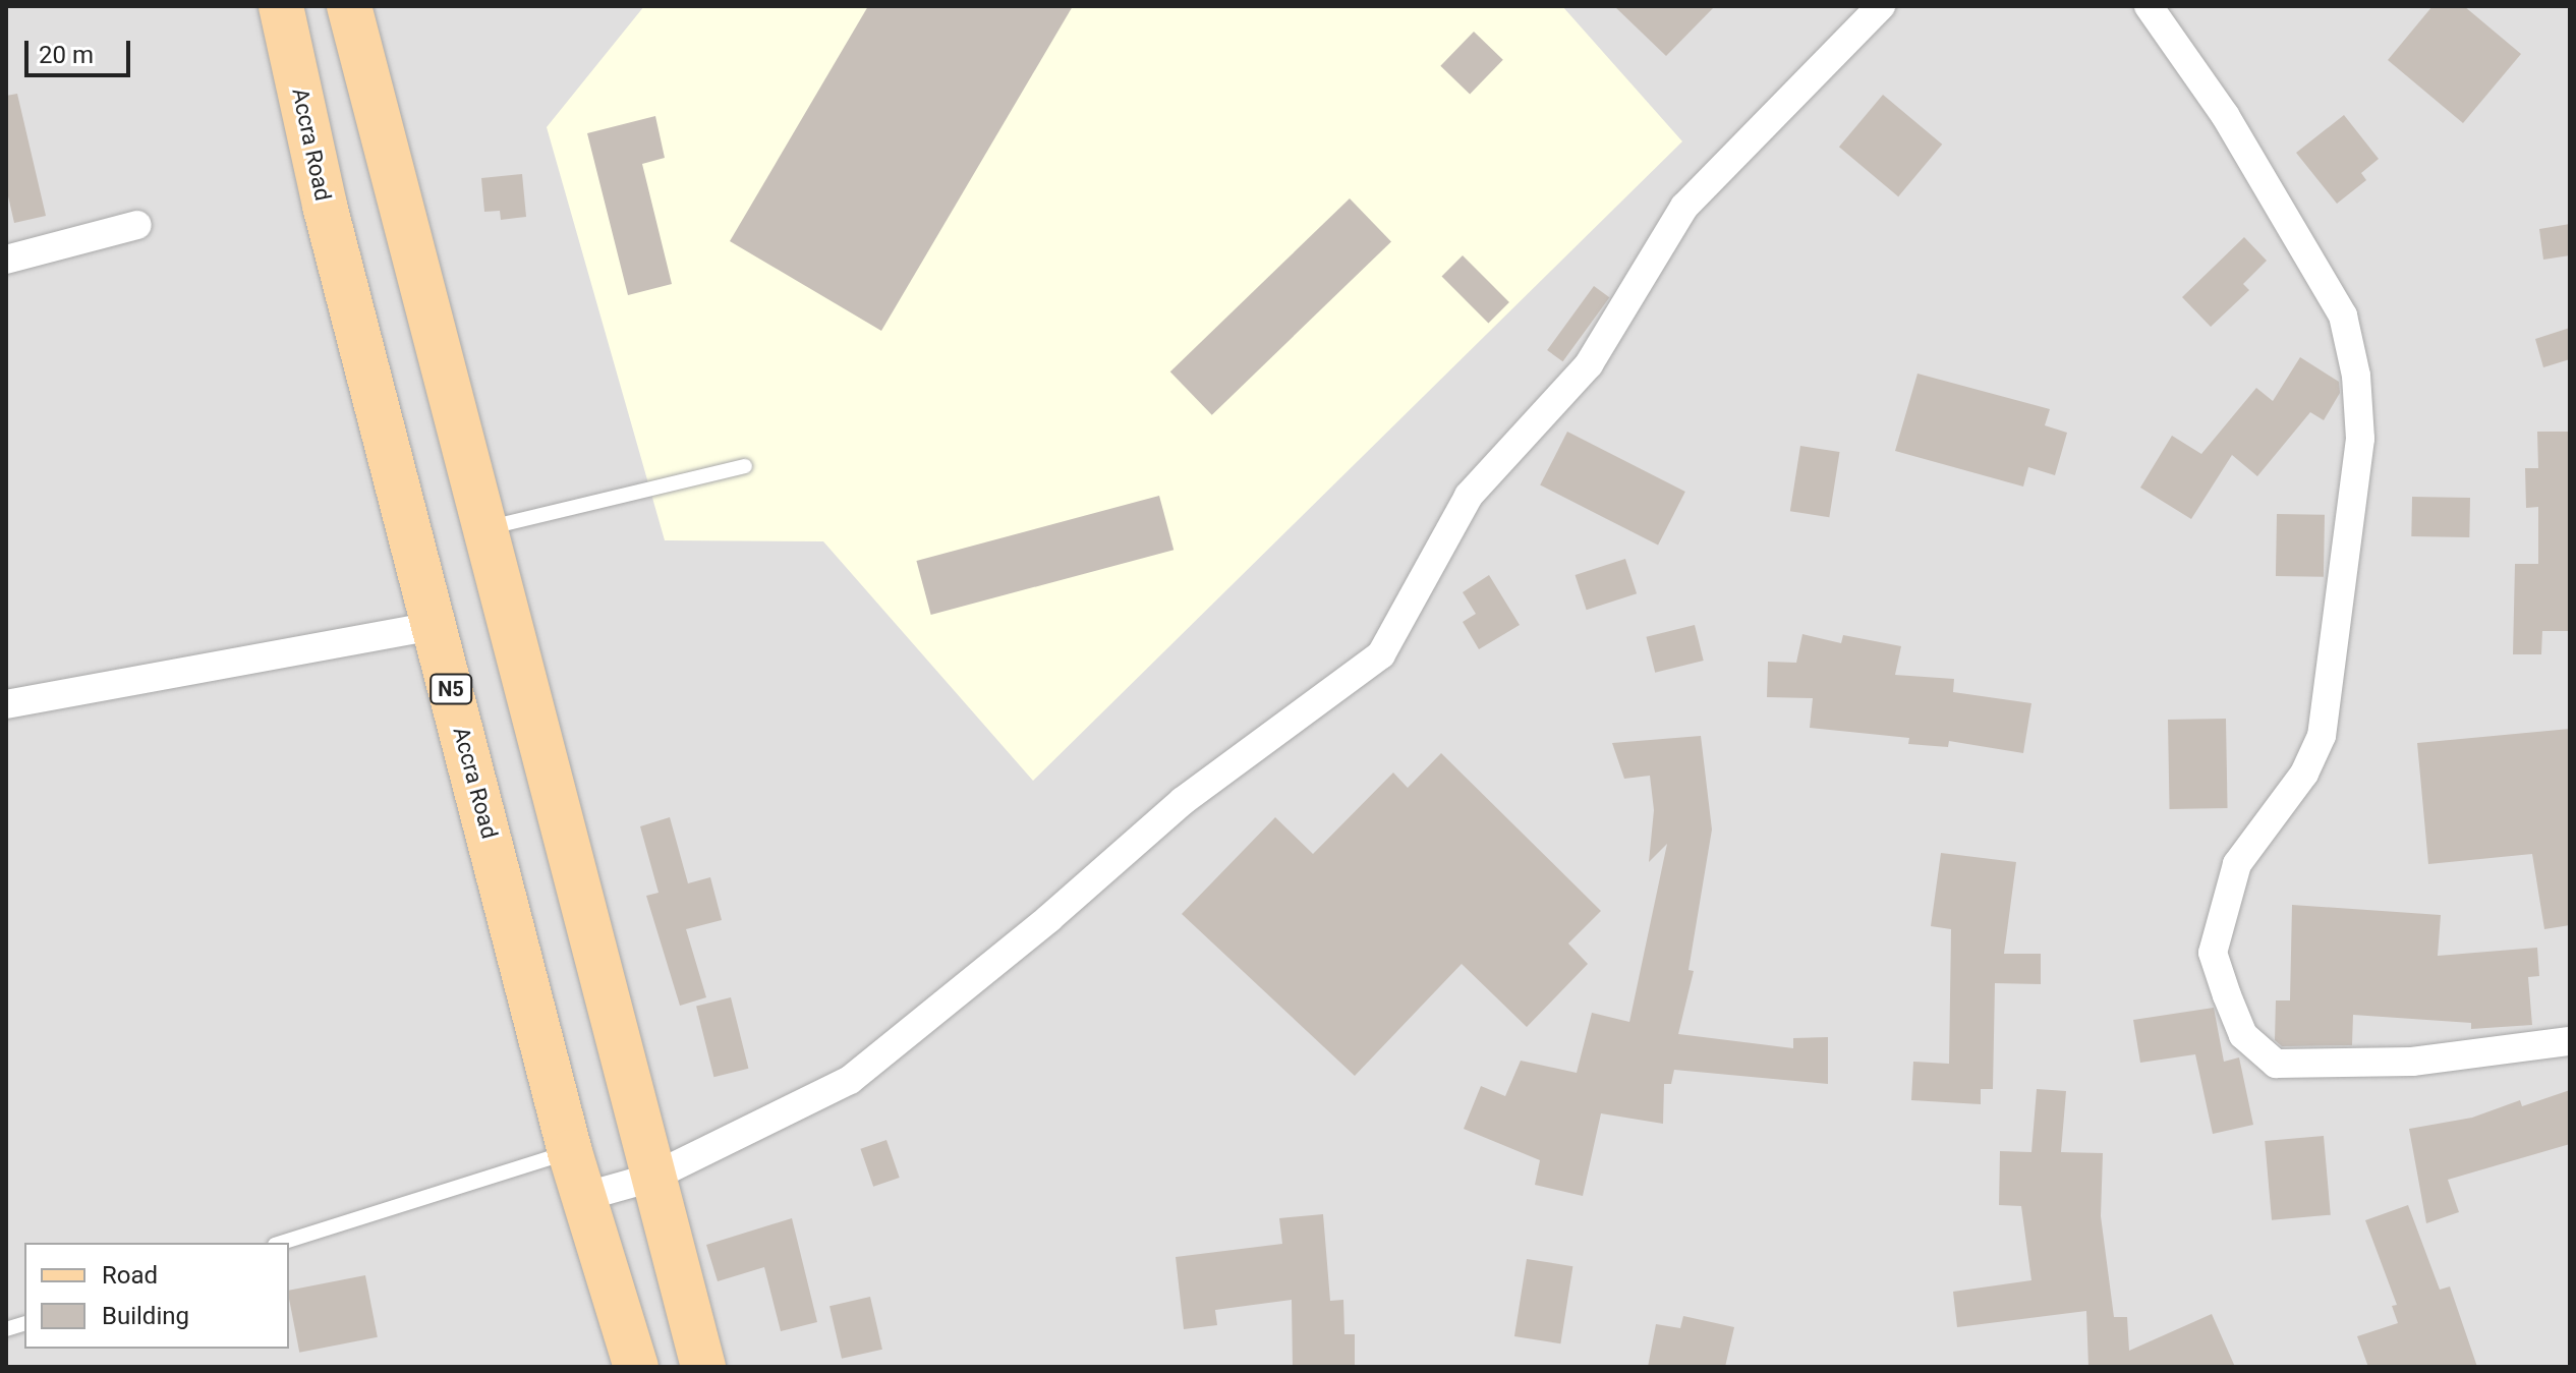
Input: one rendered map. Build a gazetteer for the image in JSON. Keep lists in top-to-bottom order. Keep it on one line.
{"streets":{"main road":["Accra Road","N5"]},"legend":["Road","Building"],"scale_bar":"20 m"}
